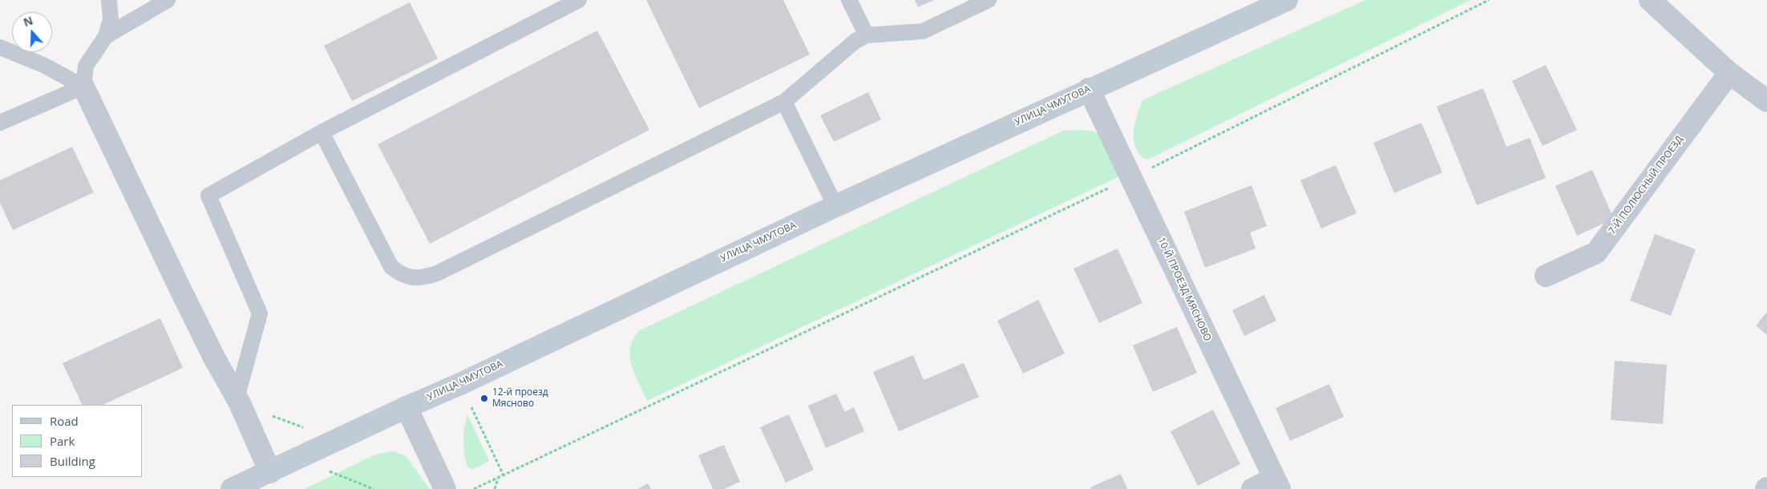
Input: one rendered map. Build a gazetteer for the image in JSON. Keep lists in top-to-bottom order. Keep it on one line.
{"streets":{"main road":["УЛИЦА ЧМУТОВА"],"street":["7-Й ПОЛЮСНЫЙ ПРОЕЗД","10-Й ПРОЕЗД МЯСНОВО"]},"crossings":[["УЛИЦА ЧМУТОВА","10-Й ПРОЕЗД МЯСНОВО"]],"places":["12-й проезд Мясново"],"legend":["Road","Park","Building"],"north":"top"}
